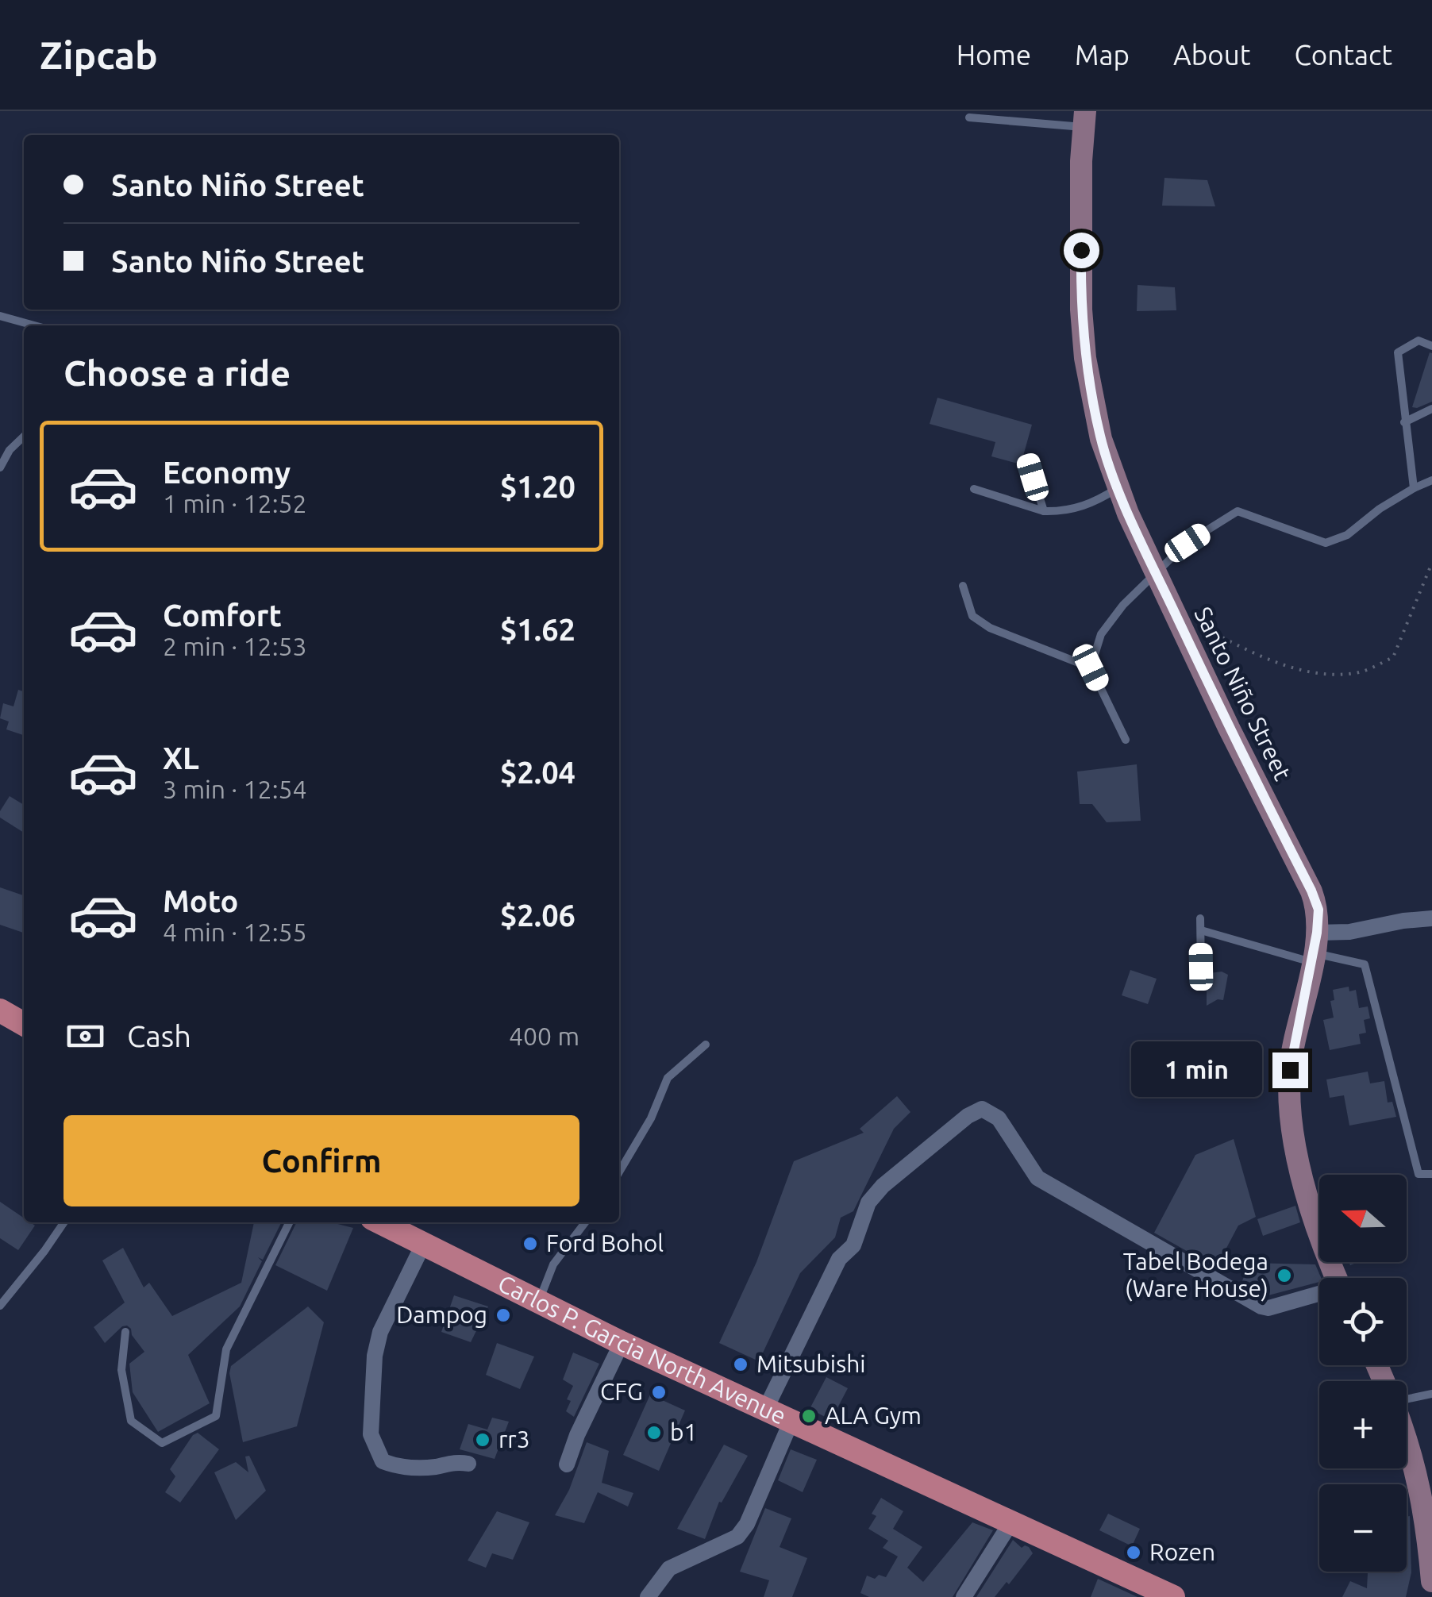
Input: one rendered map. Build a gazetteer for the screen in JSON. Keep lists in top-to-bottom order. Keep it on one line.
{"streets":{"main road":["Santo Niño Street","Carlos P. Garcia North Avenue"]},"places":["Ford Bohol","Tabel Bodega (Ware House)","Dampog","Mitsubishi","CFG","ALA Gym","b1","rr3","Rozen"],"north":"left","page":{"header":"Zipcab","nav":["Home","Map","About","Contact"],"banner":["Santo Niño Street","Santo Niño Street"],"heading":"Choose a ride","list":[{"name":"Economy","note":"1 min · 12:52","value":"$1.20"},{"name":"Comfort","note":"2 min · 12:53","value":"$1.62"},{"name":"XL","note":"3 min · 12:54","value":"$2.04"},{"name":"Moto","note":"4 min · 12:55","value":"$2.06"}],"pay":["Cash","400 m"],"bubble":"1 min","buttons":"Confirm","map_buttons":["+","−"]}}
